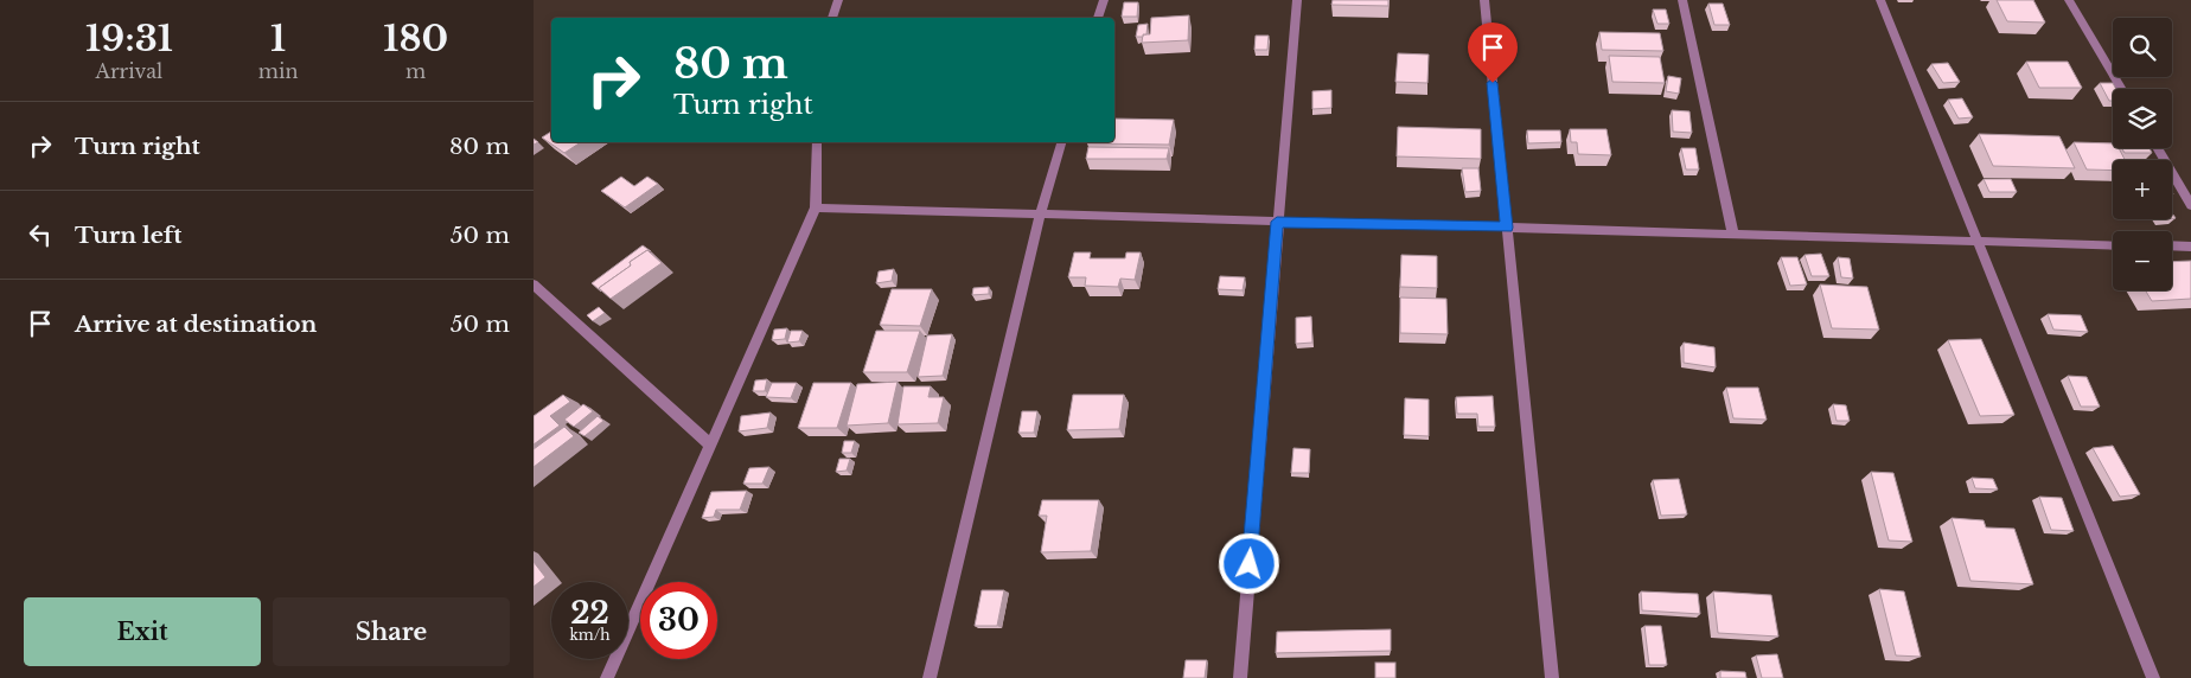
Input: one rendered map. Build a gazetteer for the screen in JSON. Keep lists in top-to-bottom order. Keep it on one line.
{"page":{"eta":["19:31","Arrival","1","min","180","m"],"map_buttons":["+","−"],"turn":["80 m","Turn right"],"list":[{"name":"Turn right","value":"80 m"},{"name":"Turn left","value":"50 m"},{"name":"Arrive at destination","value":"50 m"}],"speed":"22 km/h","limit":"30","buttons":["Exit","Share"]}}
